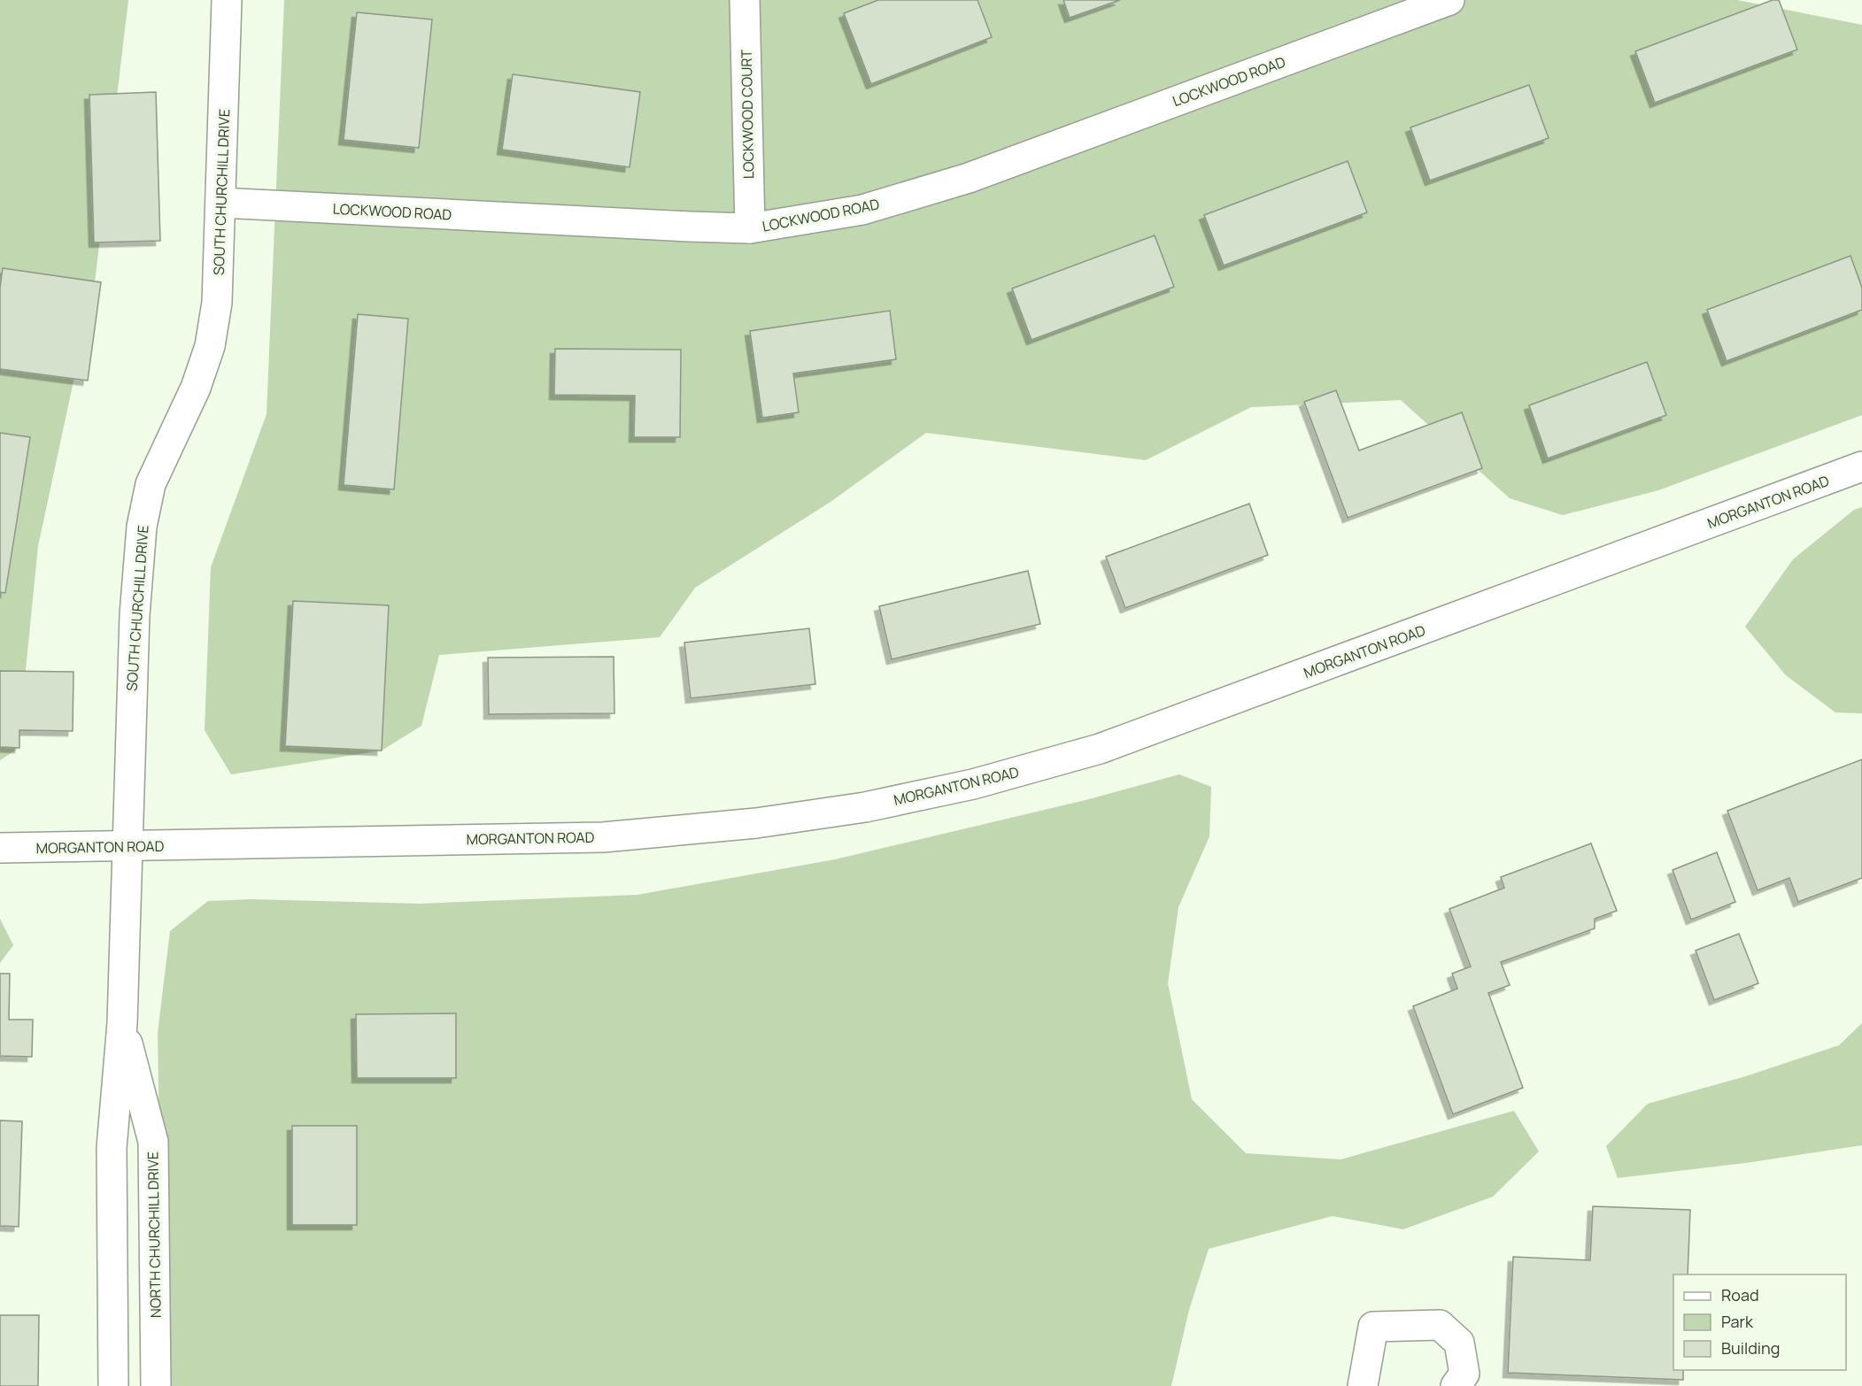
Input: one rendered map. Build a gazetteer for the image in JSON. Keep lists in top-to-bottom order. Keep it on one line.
{"streets":{"street":["LOCKWOOD ROAD","LOCKWOOD COURT","SOUTH CHURCHILL DRIVE","MORGANTON ROAD","NORTH CHURCHILL DRIVE"]},"crossings":[["LOCKWOOD ROAD","LOCKWOOD COURT"],["LOCKWOOD ROAD","SOUTH CHURCHILL DRIVE"],["SOUTH CHURCHILL DRIVE","MORGANTON ROAD"],["SOUTH CHURCHILL DRIVE","NORTH CHURCHILL DRIVE"],["MORGANTON ROAD","NORTH CHURCHILL DRIVE"]],"legend":["Road","Park","Building"]}
